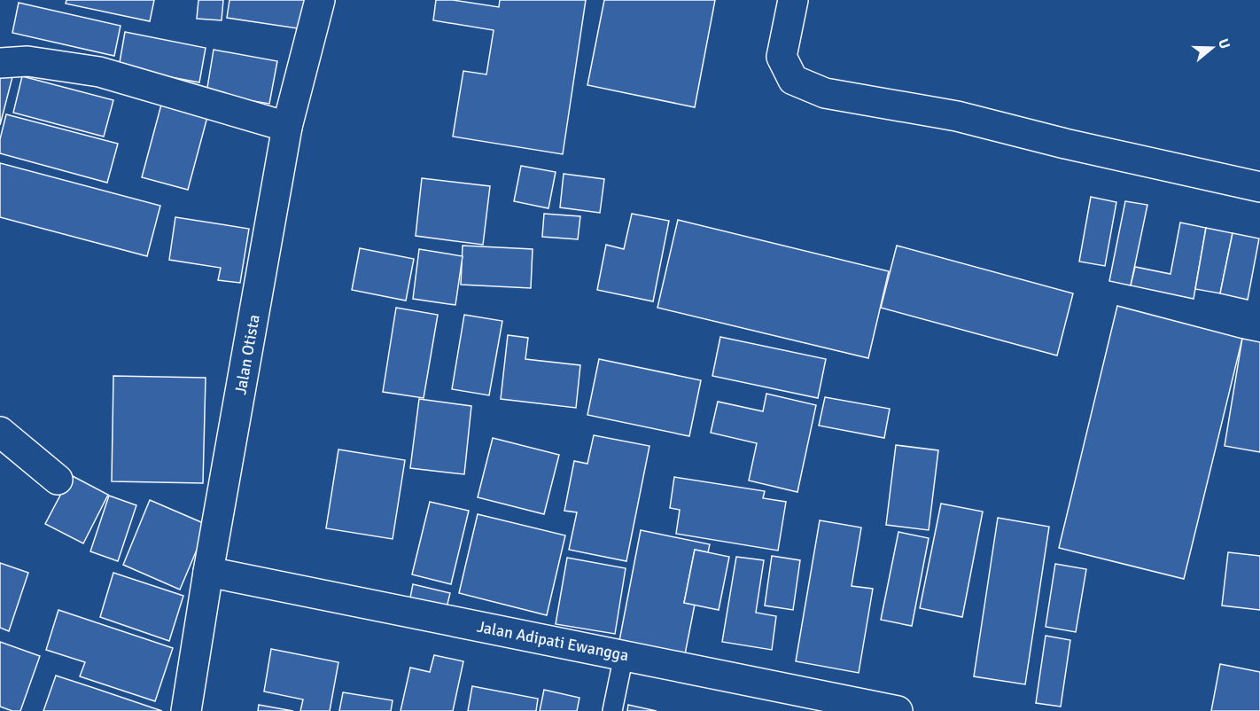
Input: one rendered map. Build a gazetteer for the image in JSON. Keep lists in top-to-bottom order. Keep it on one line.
{"streets":{"street":["Jalan Otista","Jalan Adipati Ewangga"]},"crossings":[["Jalan Otista","Jalan Adipati Ewangga"]],"north":"right"}
